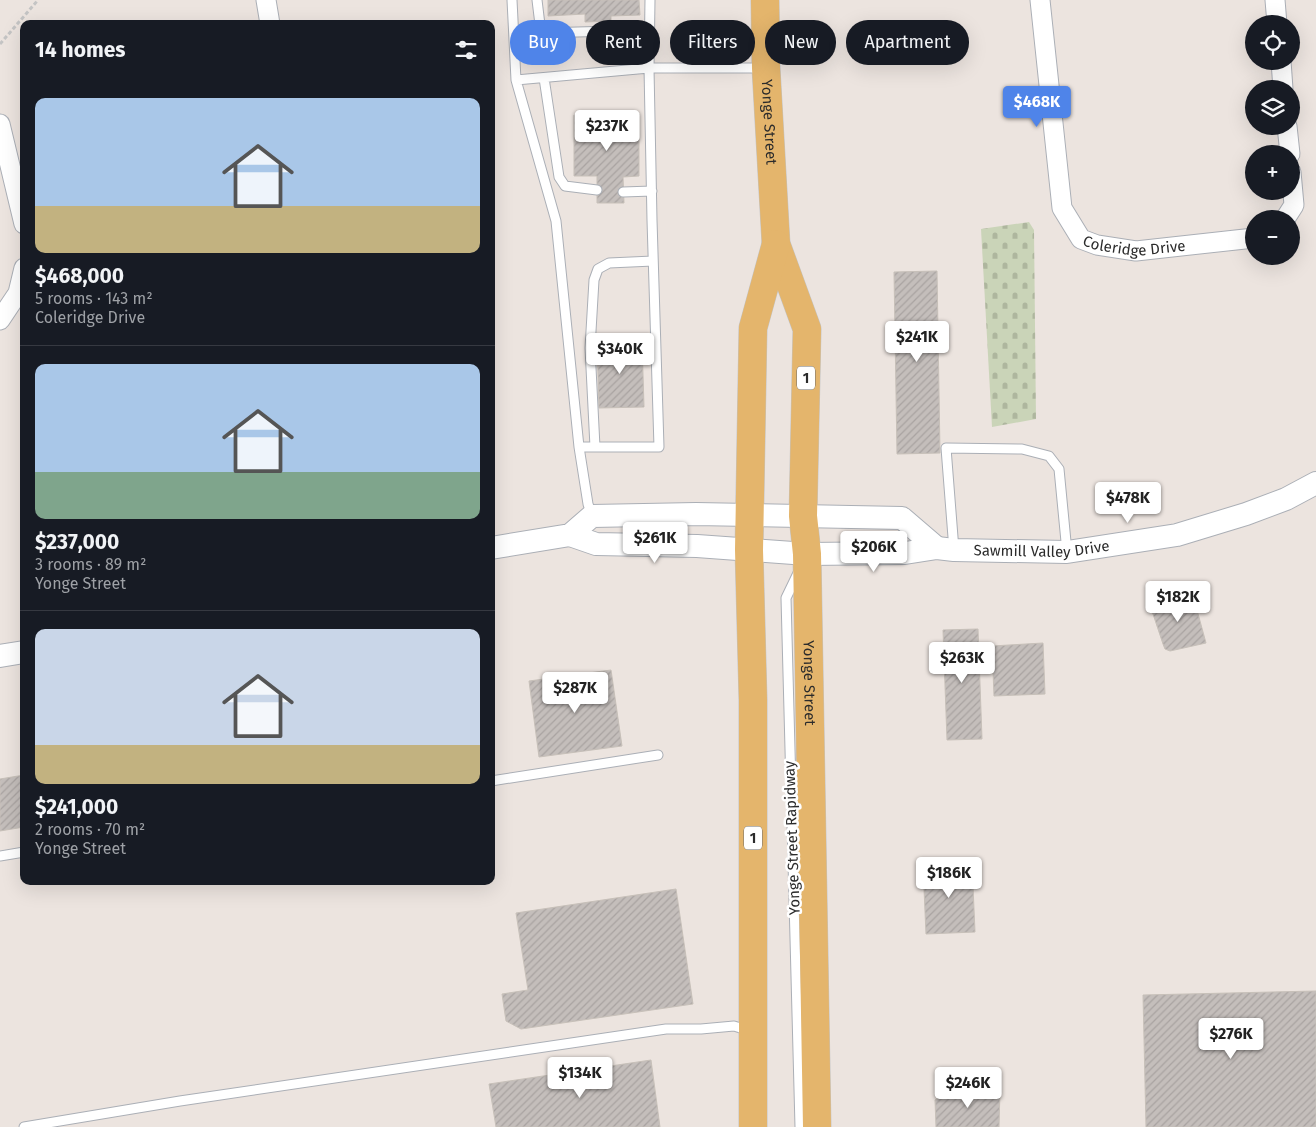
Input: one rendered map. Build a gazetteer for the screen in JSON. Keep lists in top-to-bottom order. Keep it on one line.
{"streets":{"main road":["Yonge Street","1"],"street":["Coleridge Drive","Sawmill Valley Drive"],"lane":["Yonge Street Rapidway"]},"crossings":[["Yonge Street","Sawmill Valley Drive"],["Yonge Street","Yonge Street Rapidway"],["Sawmill Valley Drive","Yonge Street Rapidway"]],"page":{"map_buttons":["+","−"],"chip":["Buy","Rent","Filters","New","Apartment"],"heading":"14 homes","list":[{"name":"$468,000","note":"5 rooms · 143 m² · Coleridge Drive"},{"name":"$237,000","note":"3 rooms · 89 m² · Yonge Street"},{"name":"$241,000","note":"2 rooms · 70 m² · Yonge Street"}],"price":["$468K","$237K","$241K","$340K","$478K","$261K","$206K","$182K","$263K","$287K","$186K","$276K","$134K","$246K"]}}
